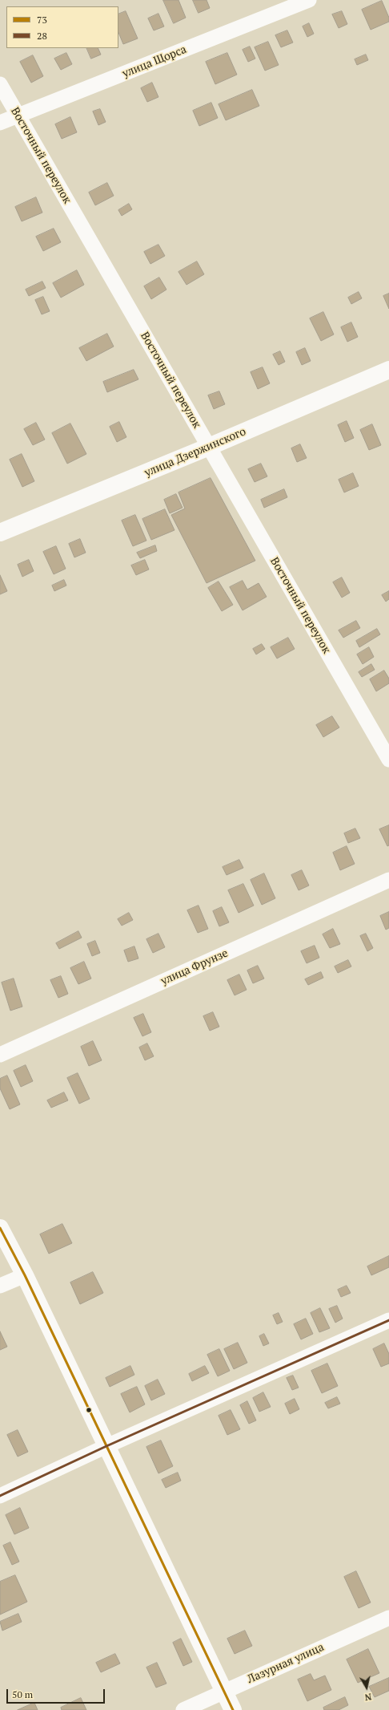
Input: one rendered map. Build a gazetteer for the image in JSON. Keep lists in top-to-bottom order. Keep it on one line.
{"streets":{"street":["улица Щорса","Восточный переулок","улица Дзержинского","улица Фрунзе","Лазурная улица"]},"crossings":[["улица Щорса","Восточный переулок"],["Восточный переулок","улица Дзержинского"]],"lines":["transit line 73","transit line 28"],"legend":["73","28"],"scale_bar":"50 m","north":"bottom"}
